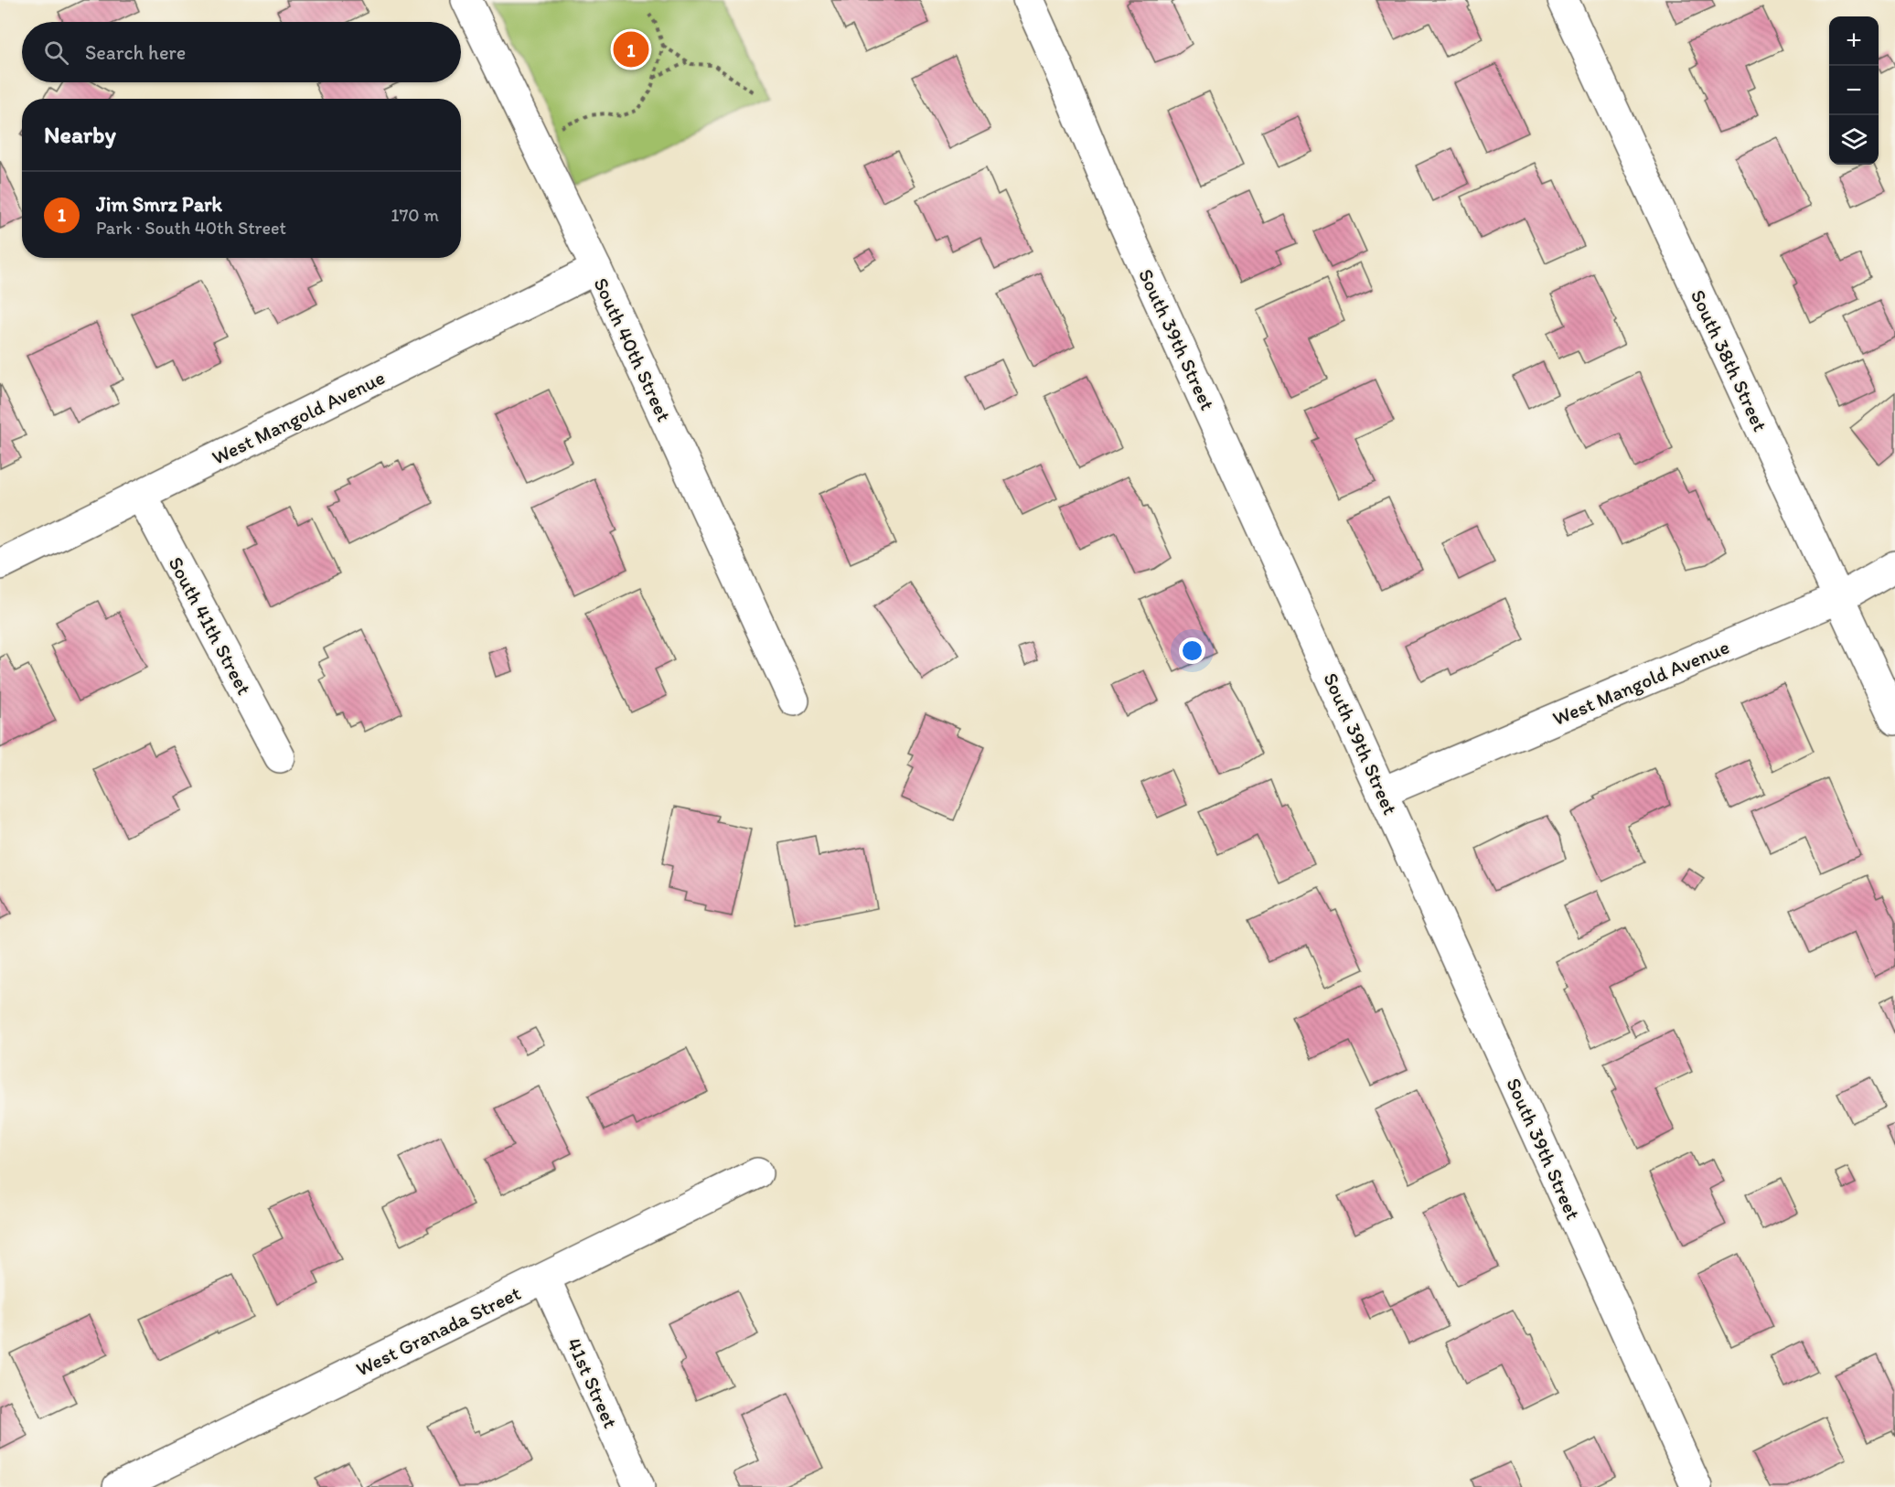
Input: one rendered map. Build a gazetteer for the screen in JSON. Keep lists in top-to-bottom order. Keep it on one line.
{"streets":{"street":["South 39th Street","South 40th Street","South 38th Street","West Mangold Avenue","South 41th Street","West Granada Street","41st Street"]},"crossings":[["South 39th Street","West Mangold Avenue"],["South 40th Street","West Mangold Avenue"],["South 38th Street","West Mangold Avenue"],["West Mangold Avenue","South 41th Street"],["West Granada Street","41st Street"]],"page":{"map_buttons":["+","−"],"search":"Search here","pins":"1","heading":"Nearby","list":[{"mark":"1","name":"Jim Smrz Park","note":"Park · South 40th Street","value":"170 m"}]}}
